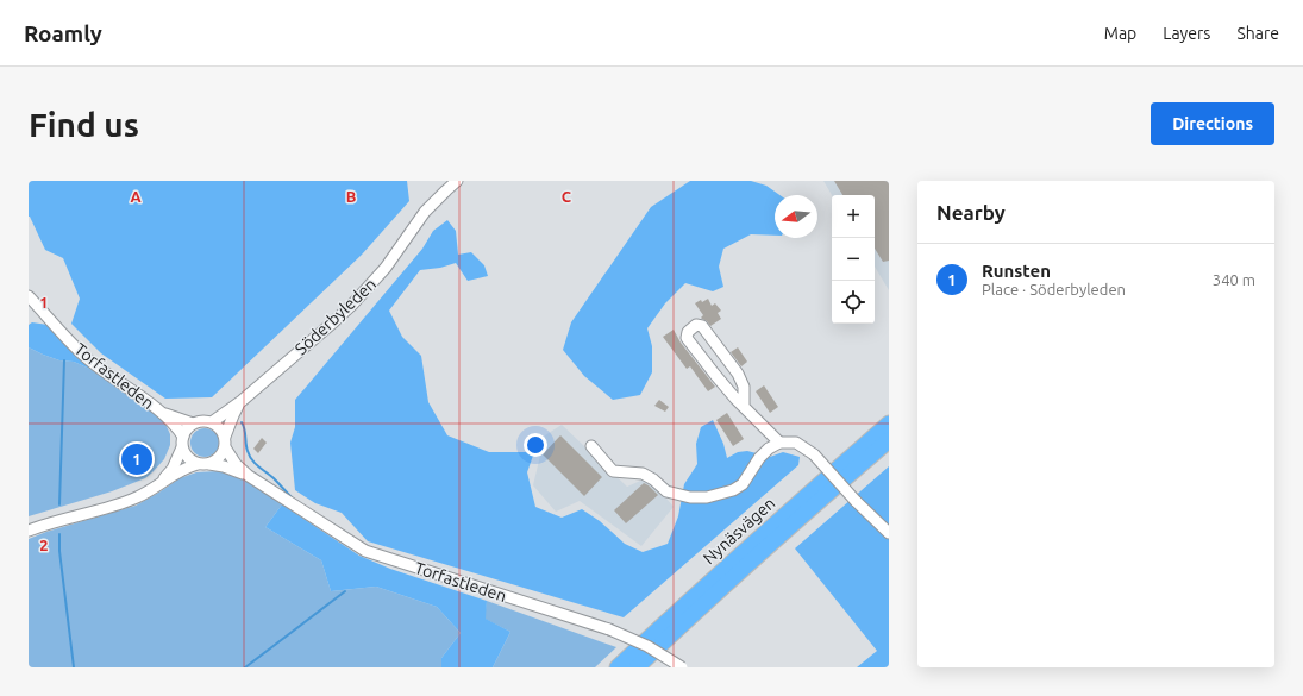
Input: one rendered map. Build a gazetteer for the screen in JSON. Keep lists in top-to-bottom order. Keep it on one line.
{"streets":{"highway":["Nynäsvägen"],"street":["Söderbyleden","Torfastleden"]},"crossings":[["Söderbyleden","Torfastleden"]],"north":"left","page":{"header":"Roamly","nav":["Map","Layers","Share"],"buttons":"Directions","title":"Find us","heading":"Nearby","map_buttons":["+","−"],"list":[{"mark":"1","name":"Runsten","note":"Place · Söderbyleden","value":"340 m"}],"pins":"1"},"grid":{"columns":["A","B","C"],"rows":["1","2"]}}
